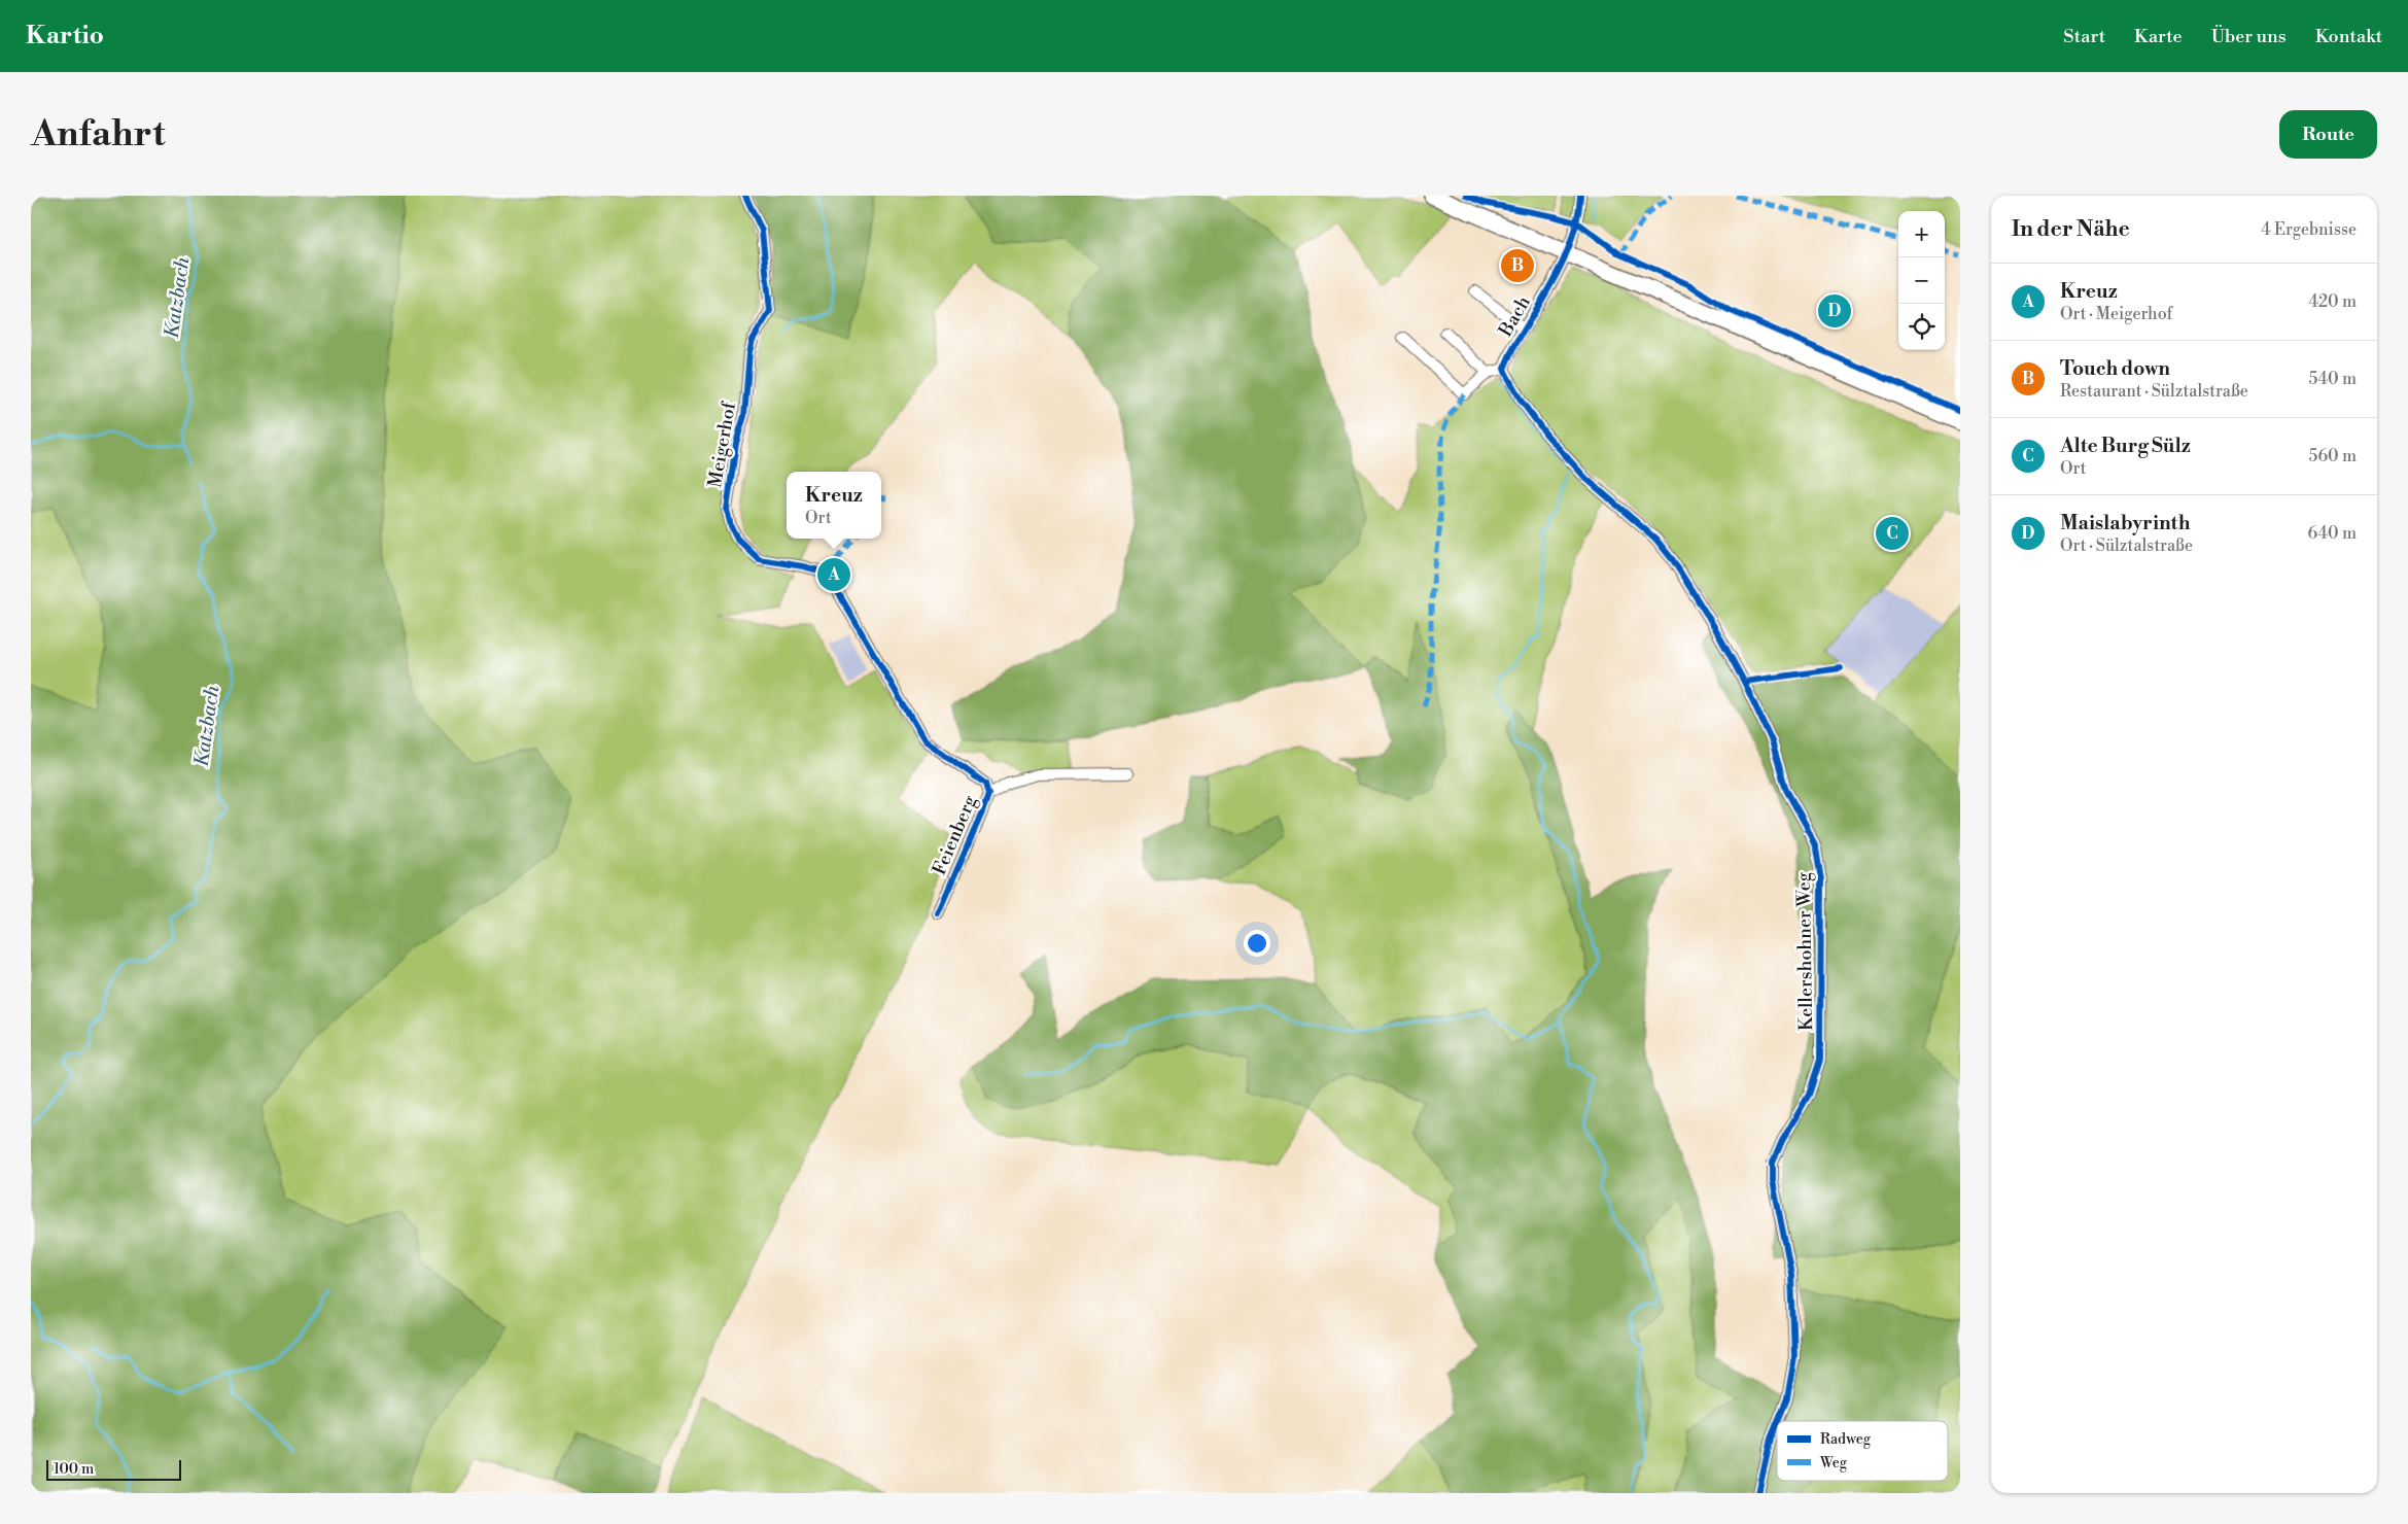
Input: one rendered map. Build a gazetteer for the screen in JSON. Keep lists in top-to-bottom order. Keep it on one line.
{"streets":{"street":["Bach","Meigerhof","Feienberg","Kellershohner Weg"]},"crossings":[["Bach","Kellershohner Weg"],["Meigerhof","Feienberg"]],"water":["Katzbach"],"legend":["Radweg","Weg"],"scale_bar":"100 m","page":{"header":"Kartio","nav":["Start","Karte","Über uns","Kontakt"],"buttons":"Route","title":"Anfahrt","heading":["In der Nähe","4 Ergebnisse"],"map_buttons":["+","−"],"pins":["B","D","C","A"],"list":[{"mark":"A","name":"Kreuz","note":"Ort · Meigerhof","value":"420 m"},{"mark":"B","name":"Touch down","note":"Restaurant · Sülztalstraße","value":"540 m"},{"mark":"C","name":"Alte Burg Sülz","note":"Ort","value":"560 m"},{"mark":"D","name":"Maislabyrinth","note":"Ort · Sülztalstraße","value":"640 m"}],"popup":["Kreuz","Ort"],"scale":"100 m"}}
